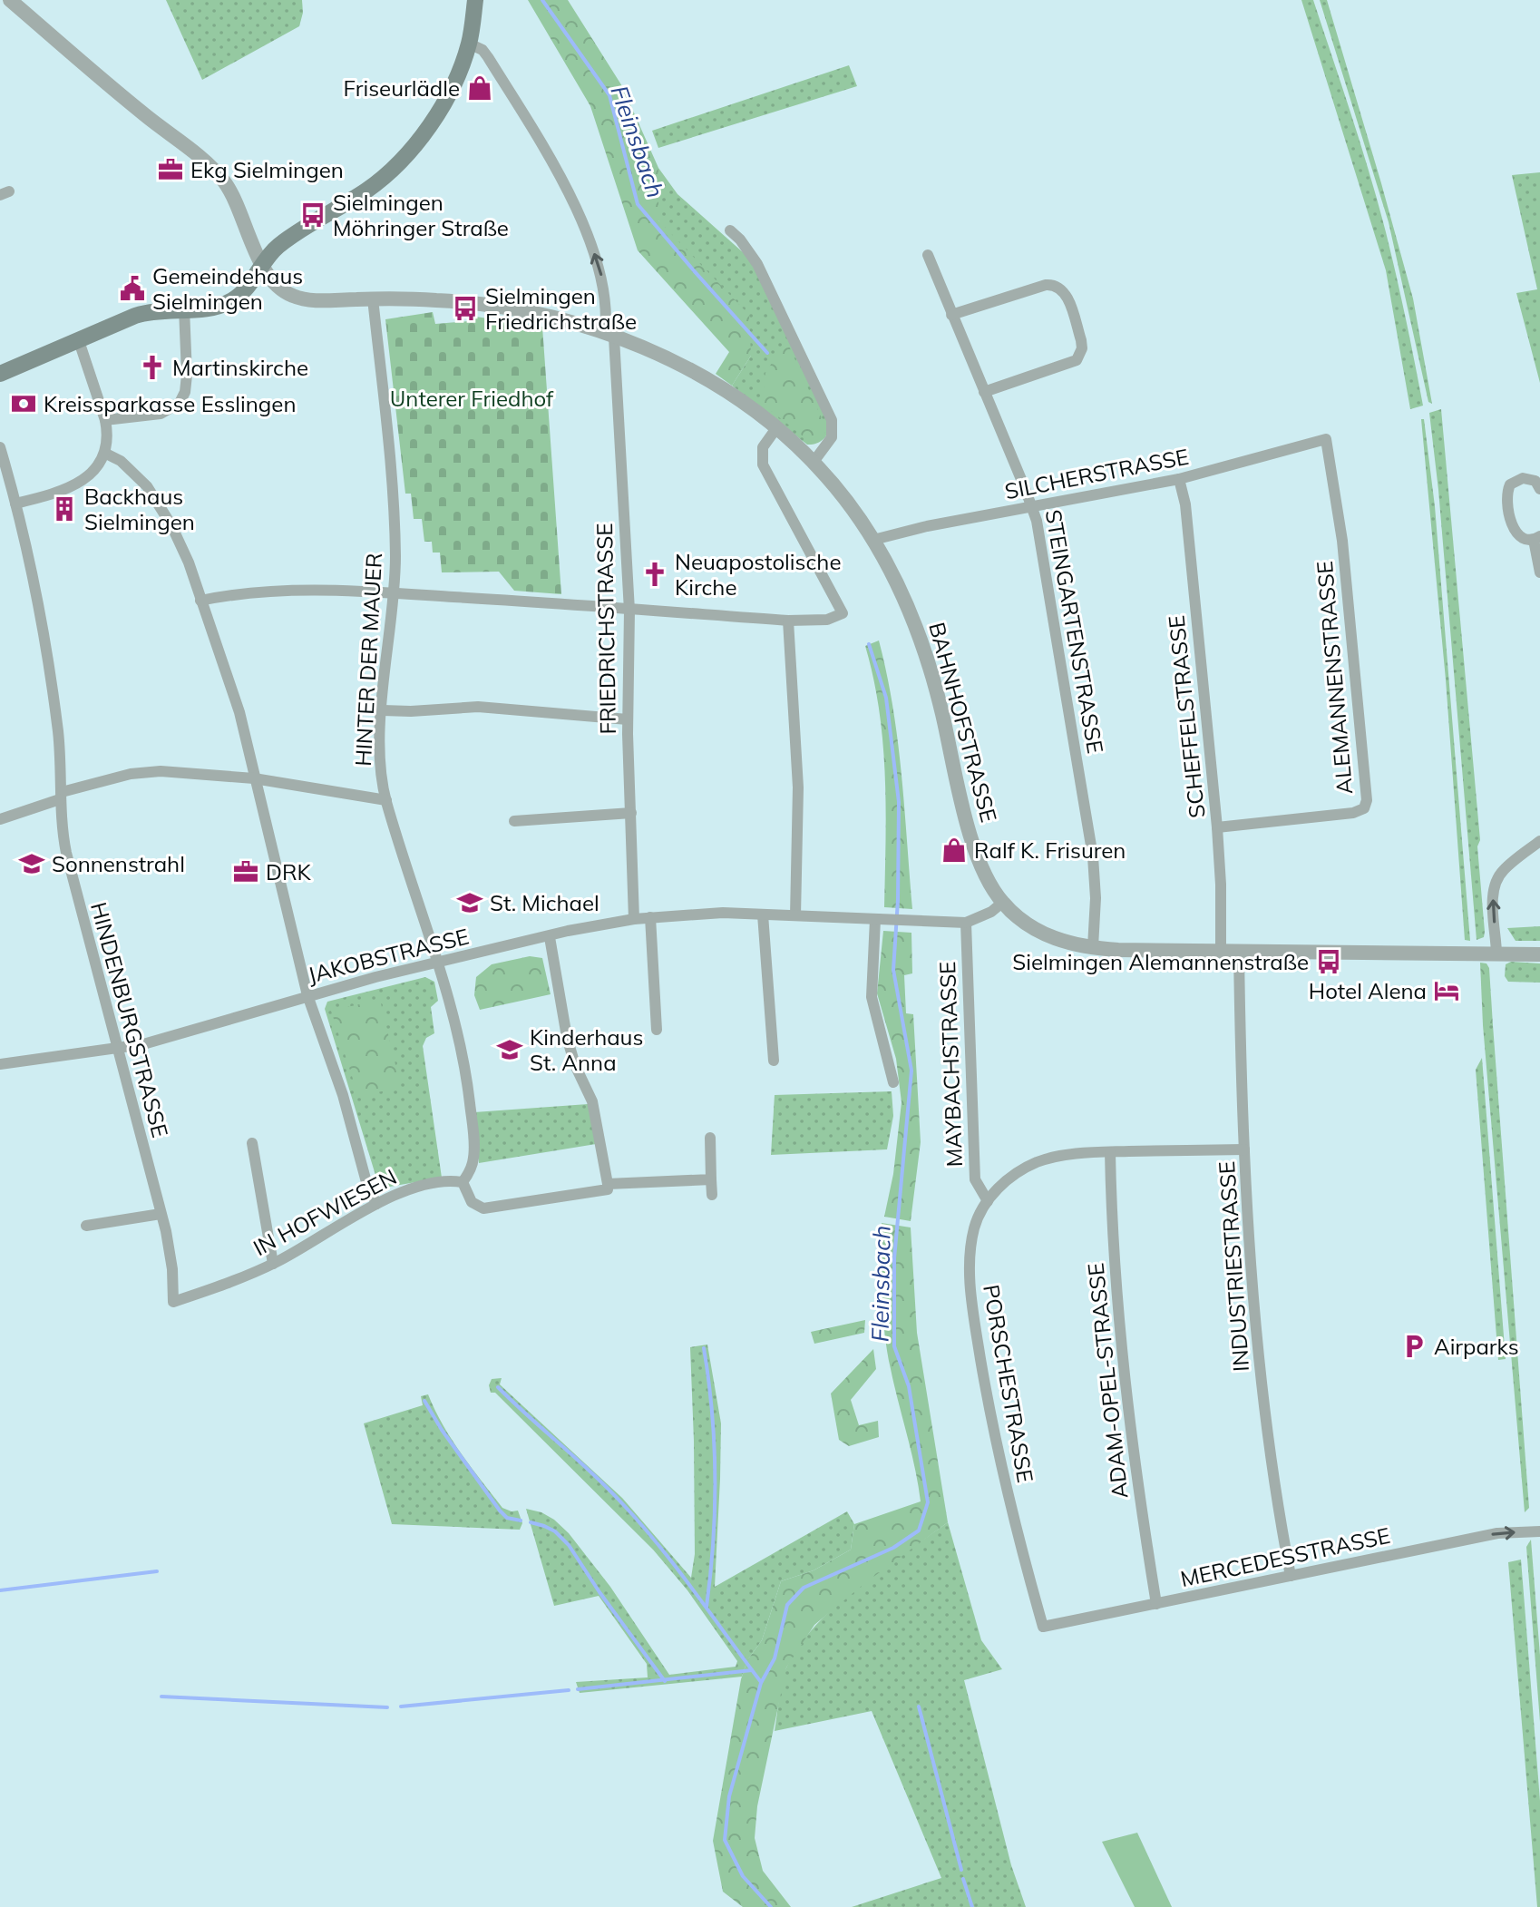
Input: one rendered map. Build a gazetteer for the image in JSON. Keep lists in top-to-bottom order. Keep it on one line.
{"streets":{"street":["SILCHERSTRASSE","FRIEDRICHSTRASSE","STEINGARTENSTRASSE","HINTER DER MAUER","ALEMANNENSTRASSE","SCHEFFELSTRASSE","BAHNHOFSTRASSE","JAKOBSTRASSE","HINDENBURGSTRASSE","MAYBACHSTRASSE","IN HOFWIESEN","INDUSTRIESTRASSE","ADAM-OPEL-STRASSE","PORSCHESTRASSE","MERCEDESSTRASSE"]},"crossings":[["SILCHERSTRASSE","STEINGARTENSTRASSE"],["SILCHERSTRASSE","ALEMANNENSTRASSE"],["SILCHERSTRASSE","SCHEFFELSTRASSE"],["SILCHERSTRASSE","BAHNHOFSTRASSE"],["FRIEDRICHSTRASSE","BAHNHOFSTRASSE"],["FRIEDRICHSTRASSE","JAKOBSTRASSE"],["STEINGARTENSTRASSE","BAHNHOFSTRASSE"],["HINTER DER MAUER","BAHNHOFSTRASSE"],["HINTER DER MAUER","JAKOBSTRASSE"],["HINTER DER MAUER","IN HOFWIESEN"],["ALEMANNENSTRASSE","SCHEFFELSTRASSE"],["SCHEFFELSTRASSE","BAHNHOFSTRASSE"],["BAHNHOFSTRASSE","JAKOBSTRASSE"],["BAHNHOFSTRASSE","INDUSTRIESTRASSE"],["JAKOBSTRASSE","HINDENBURGSTRASSE"],["JAKOBSTRASSE","MAYBACHSTRASSE"],["HINDENBURGSTRASSE","IN HOFWIESEN"],["MAYBACHSTRASSE","PORSCHESTRASSE"],["INDUSTRIESTRASSE","PORSCHESTRASSE"],["INDUSTRIESTRASSE","MERCEDESSTRASSE"],["ADAM-OPEL-STRASSE","PORSCHESTRASSE"],["ADAM-OPEL-STRASSE","MERCEDESSTRASSE"],["PORSCHESTRASSE","MERCEDESSTRASSE"]],"one_way":["FRIEDRICHSTRASSE","MERCEDESSTRASSE"],"water":["Fleinsbach"],"parks":["Unterer Friedhof"],"places":{"shop":["Friseurlädle","Ralf K. Frisuren"],"office":["Ekg Sielmingen","DRK"],"bus stop":["Sielmingen Möhringer Straße","Sielmingen Friedrichstraße","Sielmingen Alemannenstraße"],"public building":["Gemeindehaus Sielmingen"],"church":["Martinskirche","Neuapostolische Kirche"],"bank":["Kreissparkasse Esslingen"],"building":["Backhaus Sielmingen"],"school or university":["Sonnenstrahl","St. Michael","Kinderhaus St. Anna"],"hotel":["Hotel Alena"],"parking":["Airparks"]}}
